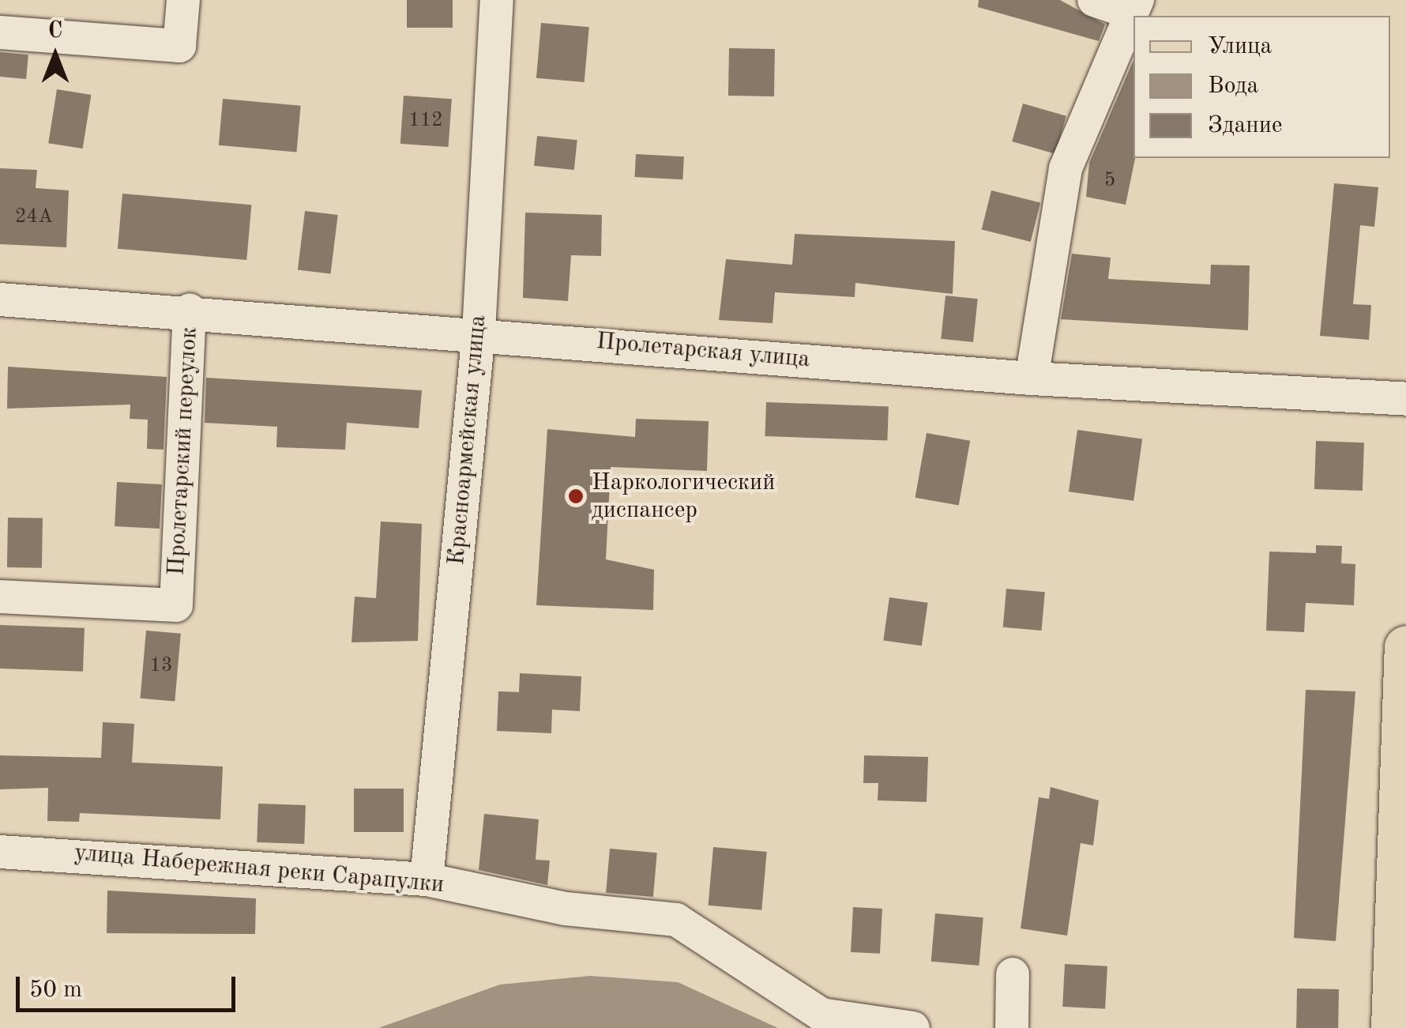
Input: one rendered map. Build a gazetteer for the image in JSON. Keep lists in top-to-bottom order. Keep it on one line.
{"streets":{"street":["Пролетарская улица","Красноармейская улица","Пролетарский переулок","улица Набережная реки Сарапулки"]},"crossings":[["Пролетарская улица","Красноармейская улица"],["Пролетарская улица","Пролетарский переулок"],["Красноармейская улица","улица Набережная реки Сарапулки"]],"places":["Наркологический диспансер"],"house_numbers":["112","5","24А","13"],"legend":["Улица","Вода","Здание"],"scale_bar":"50 m","north":"top"}
